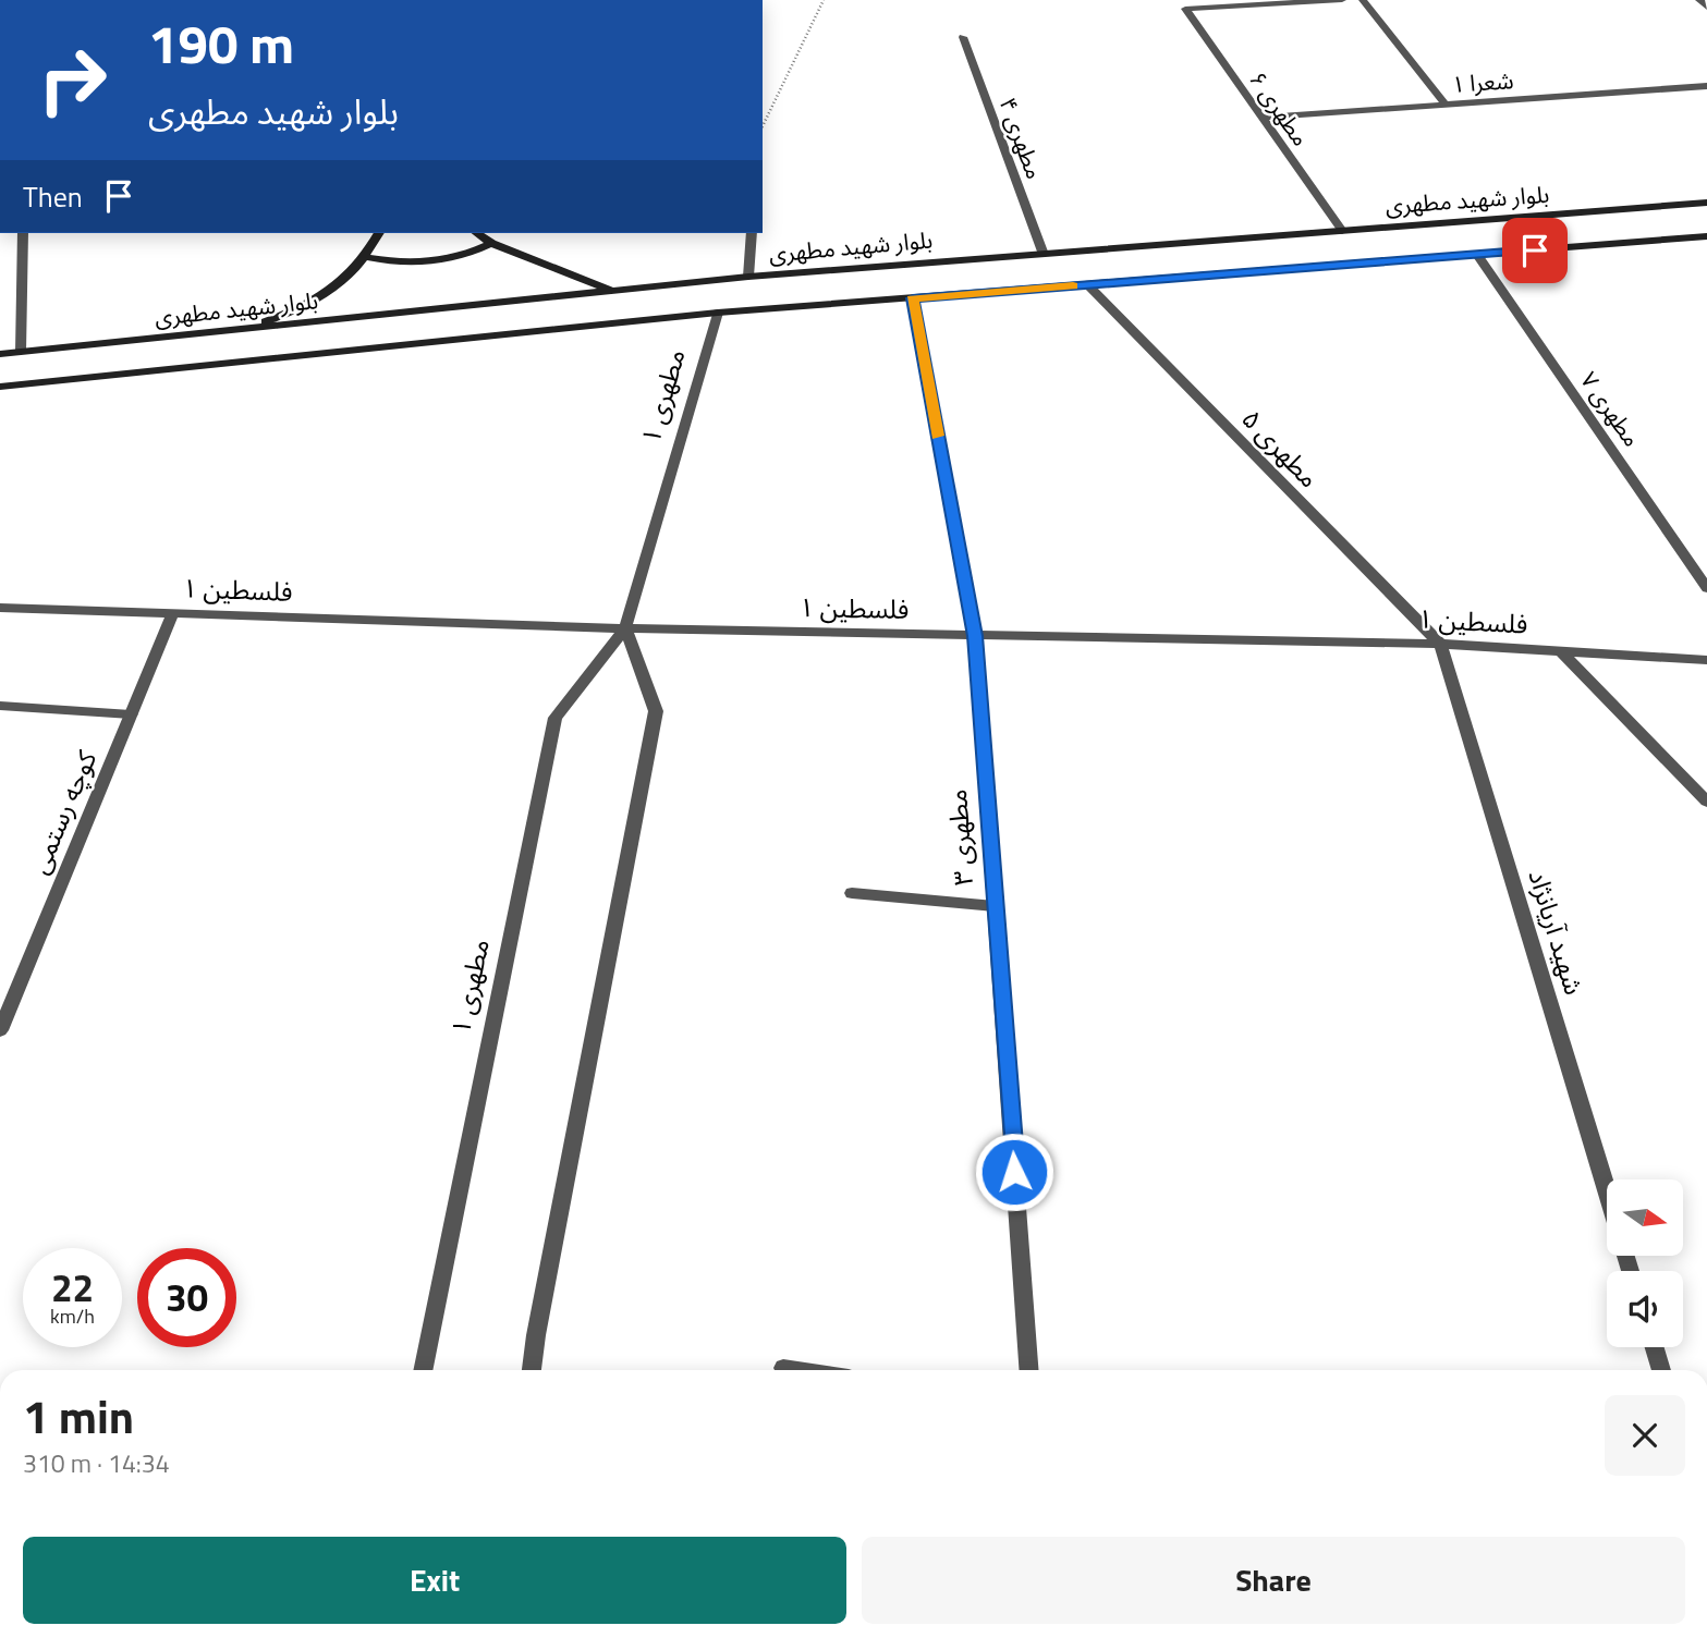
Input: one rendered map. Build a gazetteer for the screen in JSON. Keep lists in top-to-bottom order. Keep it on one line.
{"streets":{"main road":["بلوار شهید مطهری"],"street":["شعرا ۱","مطهری ۶","مطهری ۴","مطهری ۱","مطهری ۷","مطهری ۵","فلسطین ۱","کوچه رستمی","مطهری ۳","شهید آریانژاد"]},"crossings":[["شعرا ۱","مطهری ۶"],["مطهری ۶","بلوار شهید مطهری"],["مطهری ۴","بلوار شهید مطهری"],["بلوار شهید مطهری","مطهری ۱"],["بلوار شهید مطهری","مطهری ۷"],["بلوار شهید مطهری","مطهری ۵"],["بلوار شهید مطهری","مطهری ۳"],["مطهری ۱","فلسطین ۱"],["مطهری ۵","فلسطین ۱"],["مطهری ۵","شهید آریانژاد"],["فلسطین ۱","کوچه رستمی"],["فلسطین ۱","مطهری ۳"],["فلسطین ۱","شهید آریانژاد"]],"north":"right","page":{"turn":["190 m","بلوار شهید مطهری"],"then":"Then","speed":"22 km/h","limit":"30","heading":["1 min","310 m · 14:34"],"buttons":["Exit","Share"]}}
